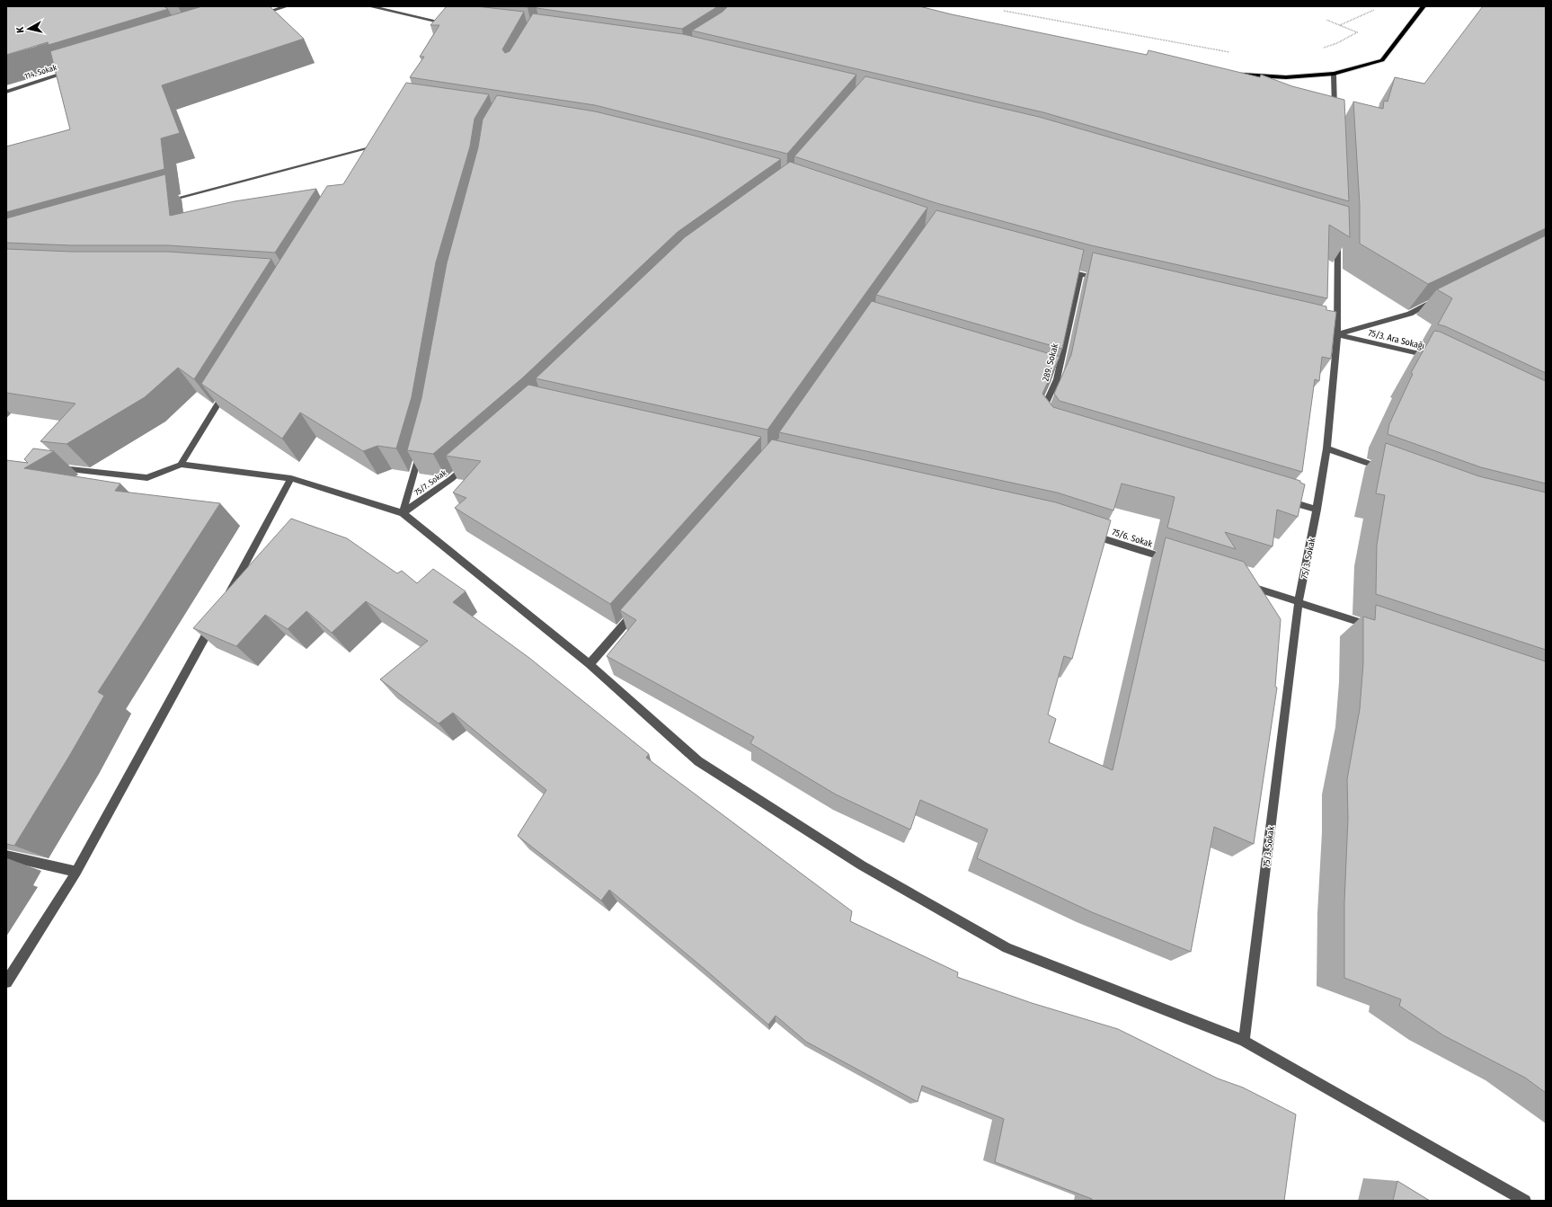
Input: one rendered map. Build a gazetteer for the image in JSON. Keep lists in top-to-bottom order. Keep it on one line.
{"streets":{"street":["114. Sokak","75/3. Ara Sokağı","289. Sokak","75/7. Sokak","75/6. Sokak","75/3. Sokak"]},"crossings":[["75/3. Ara Sokağı","75/3. Sokak"]],"north":"left"}
